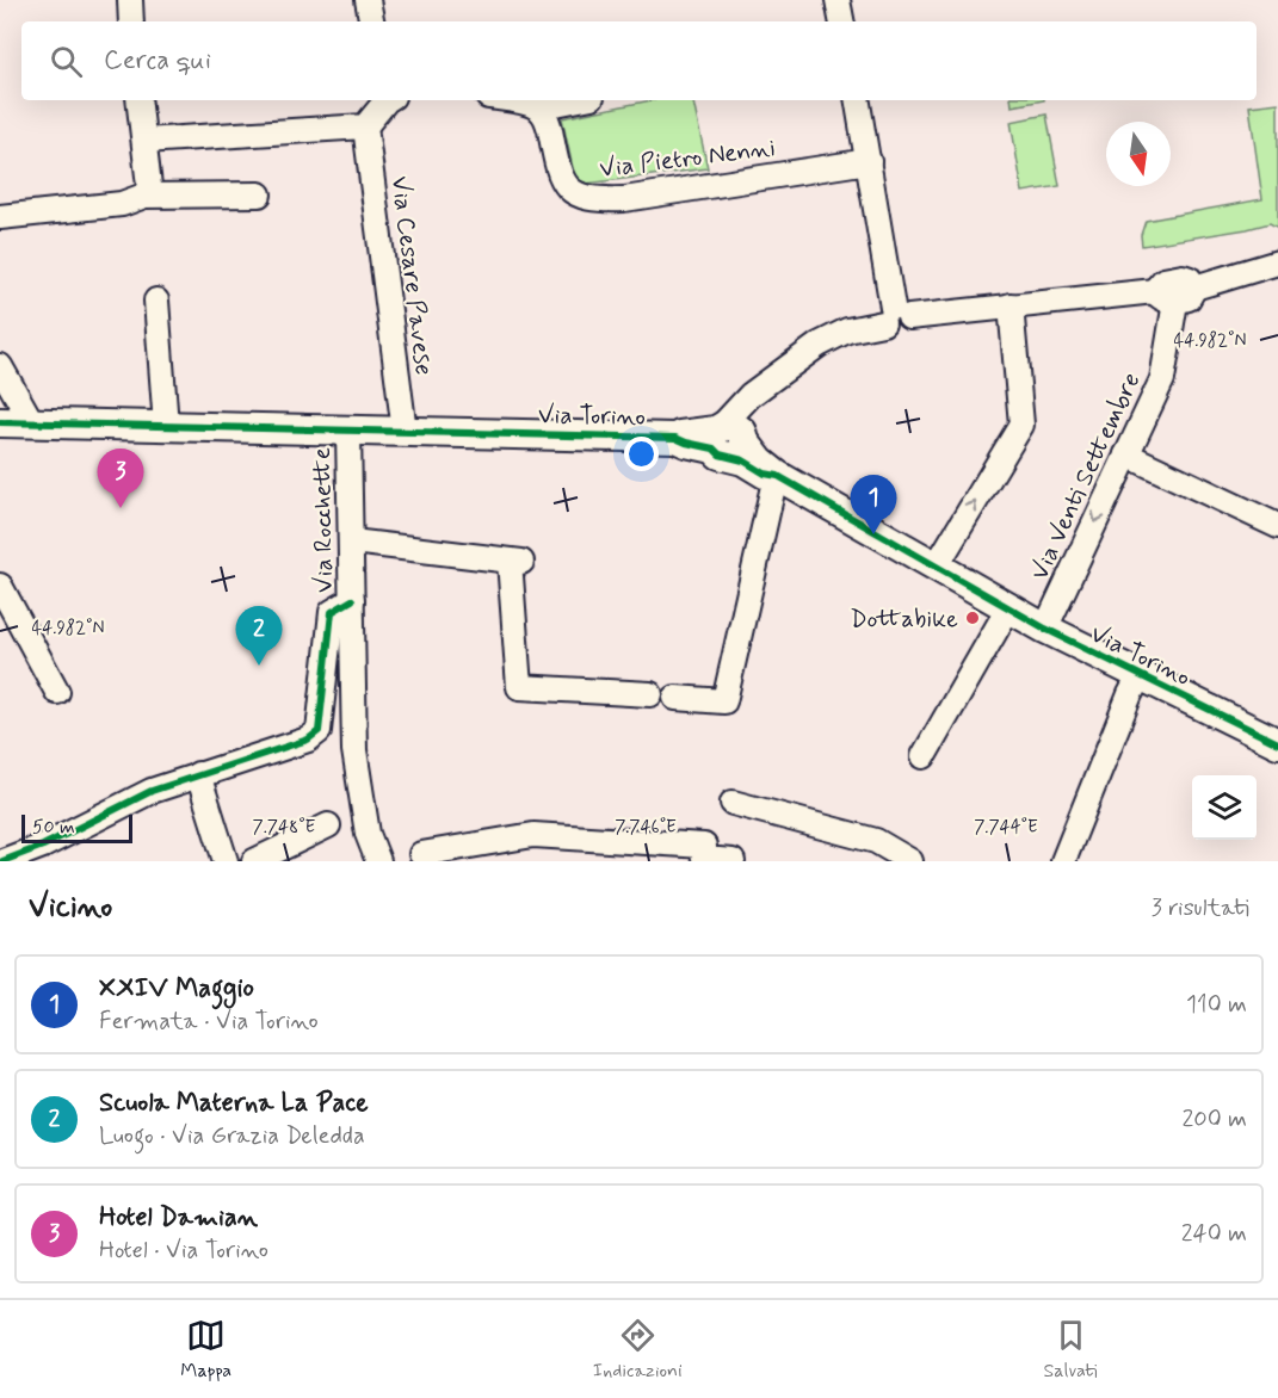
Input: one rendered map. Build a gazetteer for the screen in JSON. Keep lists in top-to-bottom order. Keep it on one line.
{"streets":{"main road":["Via Torino"],"street":["Via Pietro Nenni","Via Cesare Pavese","Via Venti Settembre","Via Rocchette"]},"crossings":[["Via Cesare Pavese","Via Torino"],["Via Torino","Via Venti Settembre"],["Via Torino","Via Rocchette"]],"places":["Dottabike"],"scale_bar":"50 m","north":"bottom","page":{"search":"Cerca qui","pins":["3","1","2"],"scale":"50 m","heading":["Vicino","3 risultati"],"list":[{"mark":"1","name":"XXIV Maggio","note":"Fermata · Via Torino","value":"110 m"},{"mark":"2","name":"Scuola Materna La Pace","note":"Luogo · Via Grazia Deledda","value":"200 m"},{"mark":"3","name":"Hotel Damian","note":"Hotel · Via Torino","value":"240 m"}],"nav":["Mappa","Indicazioni","Salvati"]},"coordinates":["44.982°N","7.748°E","7.746°E","7.744°E"]}
